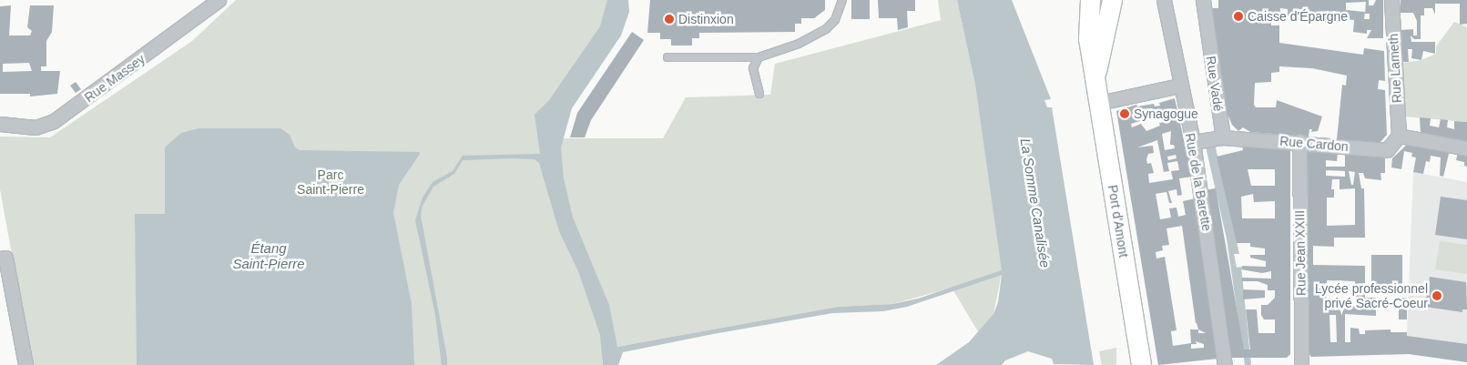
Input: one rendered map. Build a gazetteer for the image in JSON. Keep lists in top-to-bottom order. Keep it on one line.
{"streets":{"main road":["Port d'Amont"],"street":["Rue Lameth","Rue Massey","Rue Vadé","Rue Cardon","Rue de la Barette","Rue Jean XXIII"]},"crossings":[["Rue Lameth","Rue Cardon"],["Rue Vadé","Rue Cardon"],["Rue Cardon","Rue Jean XXIII"]],"water":["La Somme Canalisée","Étang Saint-Pierre"],"parks":["Parc Saint-Pierre"],"places":["Caisse d'Épargne","Distinxion","Synagogue","Lycée professionnel privé Sacré-Coeur"]}
